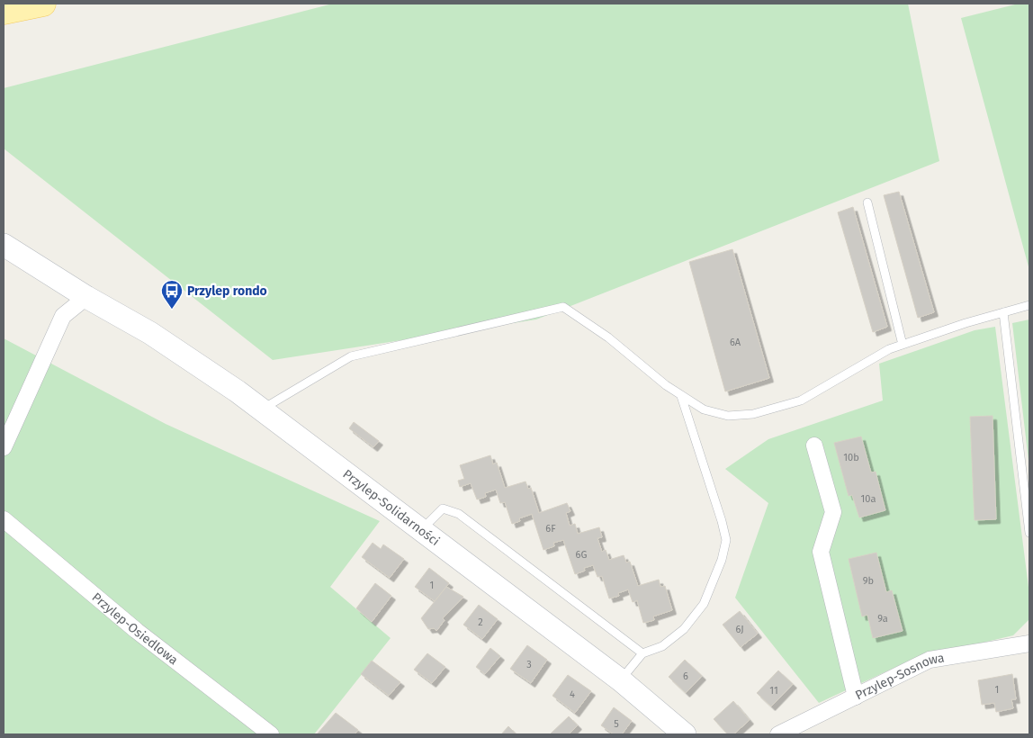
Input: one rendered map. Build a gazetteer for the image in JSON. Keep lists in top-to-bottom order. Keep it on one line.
{"streets":{"main road":["Przylep-Solidarności"],"street":["Przylep-Osiedlowa","Przylep-Sosnowa"]},"places":{"bus stop":["Przylep rondo"]},"house_numbers":["6A","10b","10a","6F","6G","9b","1","9a","2","6J","3","6","1","11","4","5"]}
